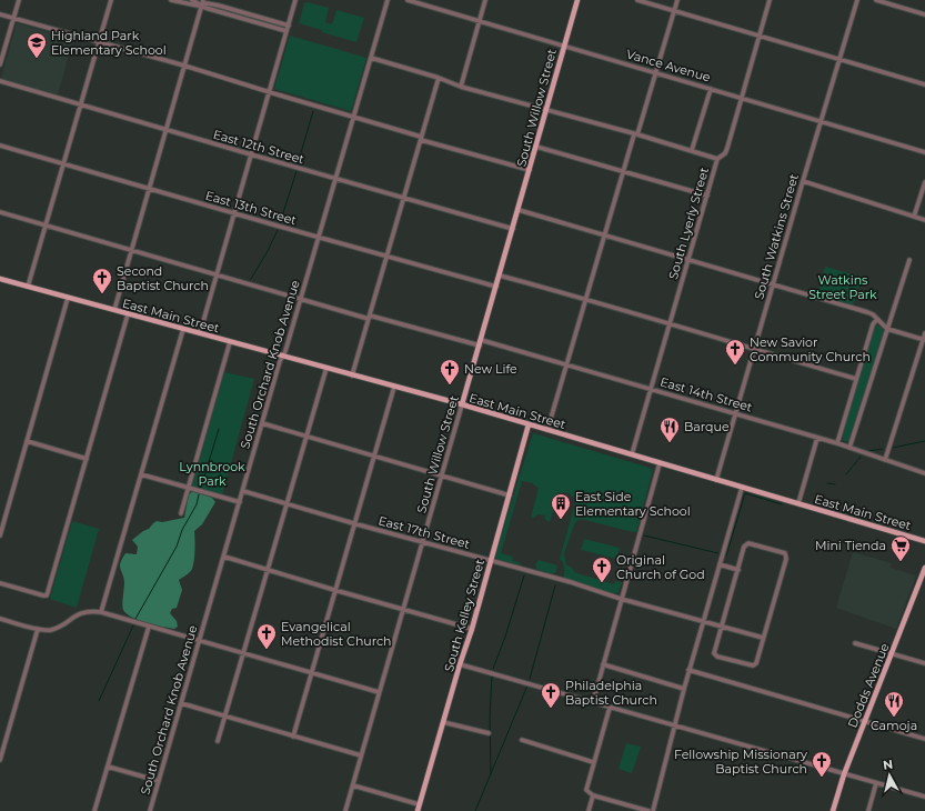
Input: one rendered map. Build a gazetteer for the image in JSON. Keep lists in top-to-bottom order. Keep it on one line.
{"streets":{"main road":["South Willow Street","East Main Street","South Kelley Street","Dodds Avenue"],"street":["Vance Avenue","East 12th Street","East 13th Street","South Lyerly Street","South Watkins Street","South Orchard Knob Avenue","East 14th Street","East 17th Street"]},"crossings":[["Vance Avenue","South Willow Street"],["Vance Avenue","South Lyerly Street"],["Vance Avenue","South Watkins Street"],["South Willow Street","East 12th Street"],["South Willow Street","East 13th Street"],["South Willow Street","East Main Street"],["South Willow Street","East 14th Street"],["South Willow Street","East 17th Street"],["East 12th Street","South Orchard Knob Avenue"],["East 13th Street","South Orchard Knob Avenue"],["South Lyerly Street","East Main Street"],["South Lyerly Street","East 14th Street"],["South Watkins Street","East Main Street"],["South Watkins Street","East 14th Street"],["East Main Street","South Orchard Knob Avenue"],["East Main Street","South Kelley Street"],["South Orchard Knob Avenue","East 14th Street"],["South Orchard Knob Avenue","East 17th Street"],["East 17th Street","South Kelley Street"]],"parks":["Watkins Street Park","Lynnbrook Park"],"places":{"school or university":["Highland Park Elementary School"],"church":["Second Baptist Church","New Savior Community Church","New Life","Original Church of God","Evangelical Methodist Church","Philadelphia Baptist Church","Fellowship Missionary Baptist Church"],"restaurant":["Barque","Camoja"],"building":["East Side Elementary School"],"supermarket":["Mini Tienda"]},"north":"top"}
